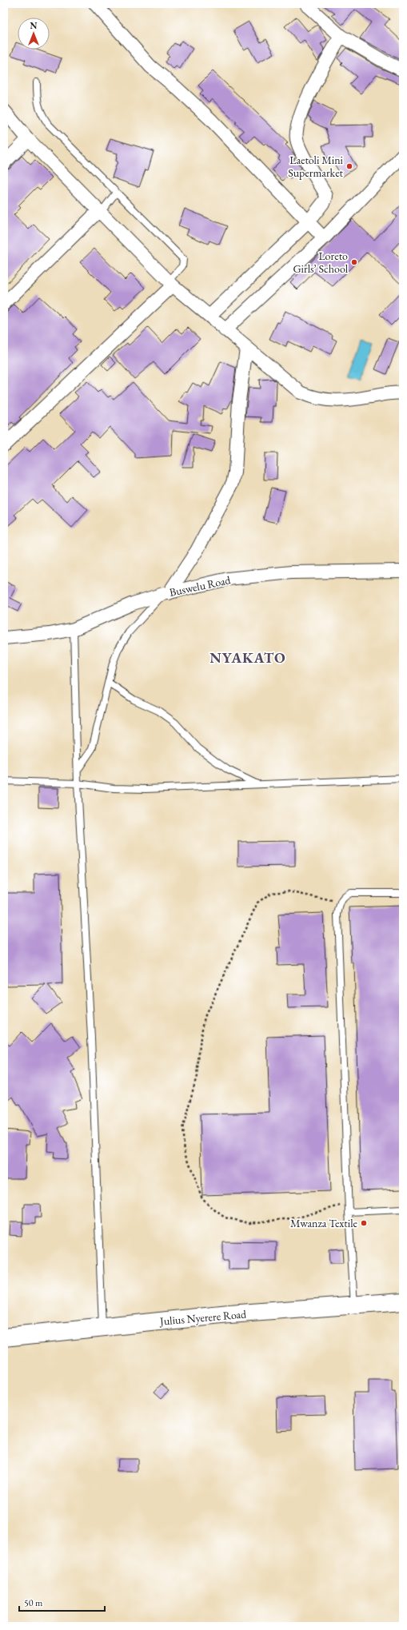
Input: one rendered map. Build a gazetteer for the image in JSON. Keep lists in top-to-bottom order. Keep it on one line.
{"streets":{"highway":["Julius Nyerere Road"],"street":["Buswelu Road"]},"districts":["NYAKATO"],"places":["Laetoli Mini Supermarket","Loreto Girls’ School","Mwanza Textile"],"scale_bar":"50 m","north":"top"}
